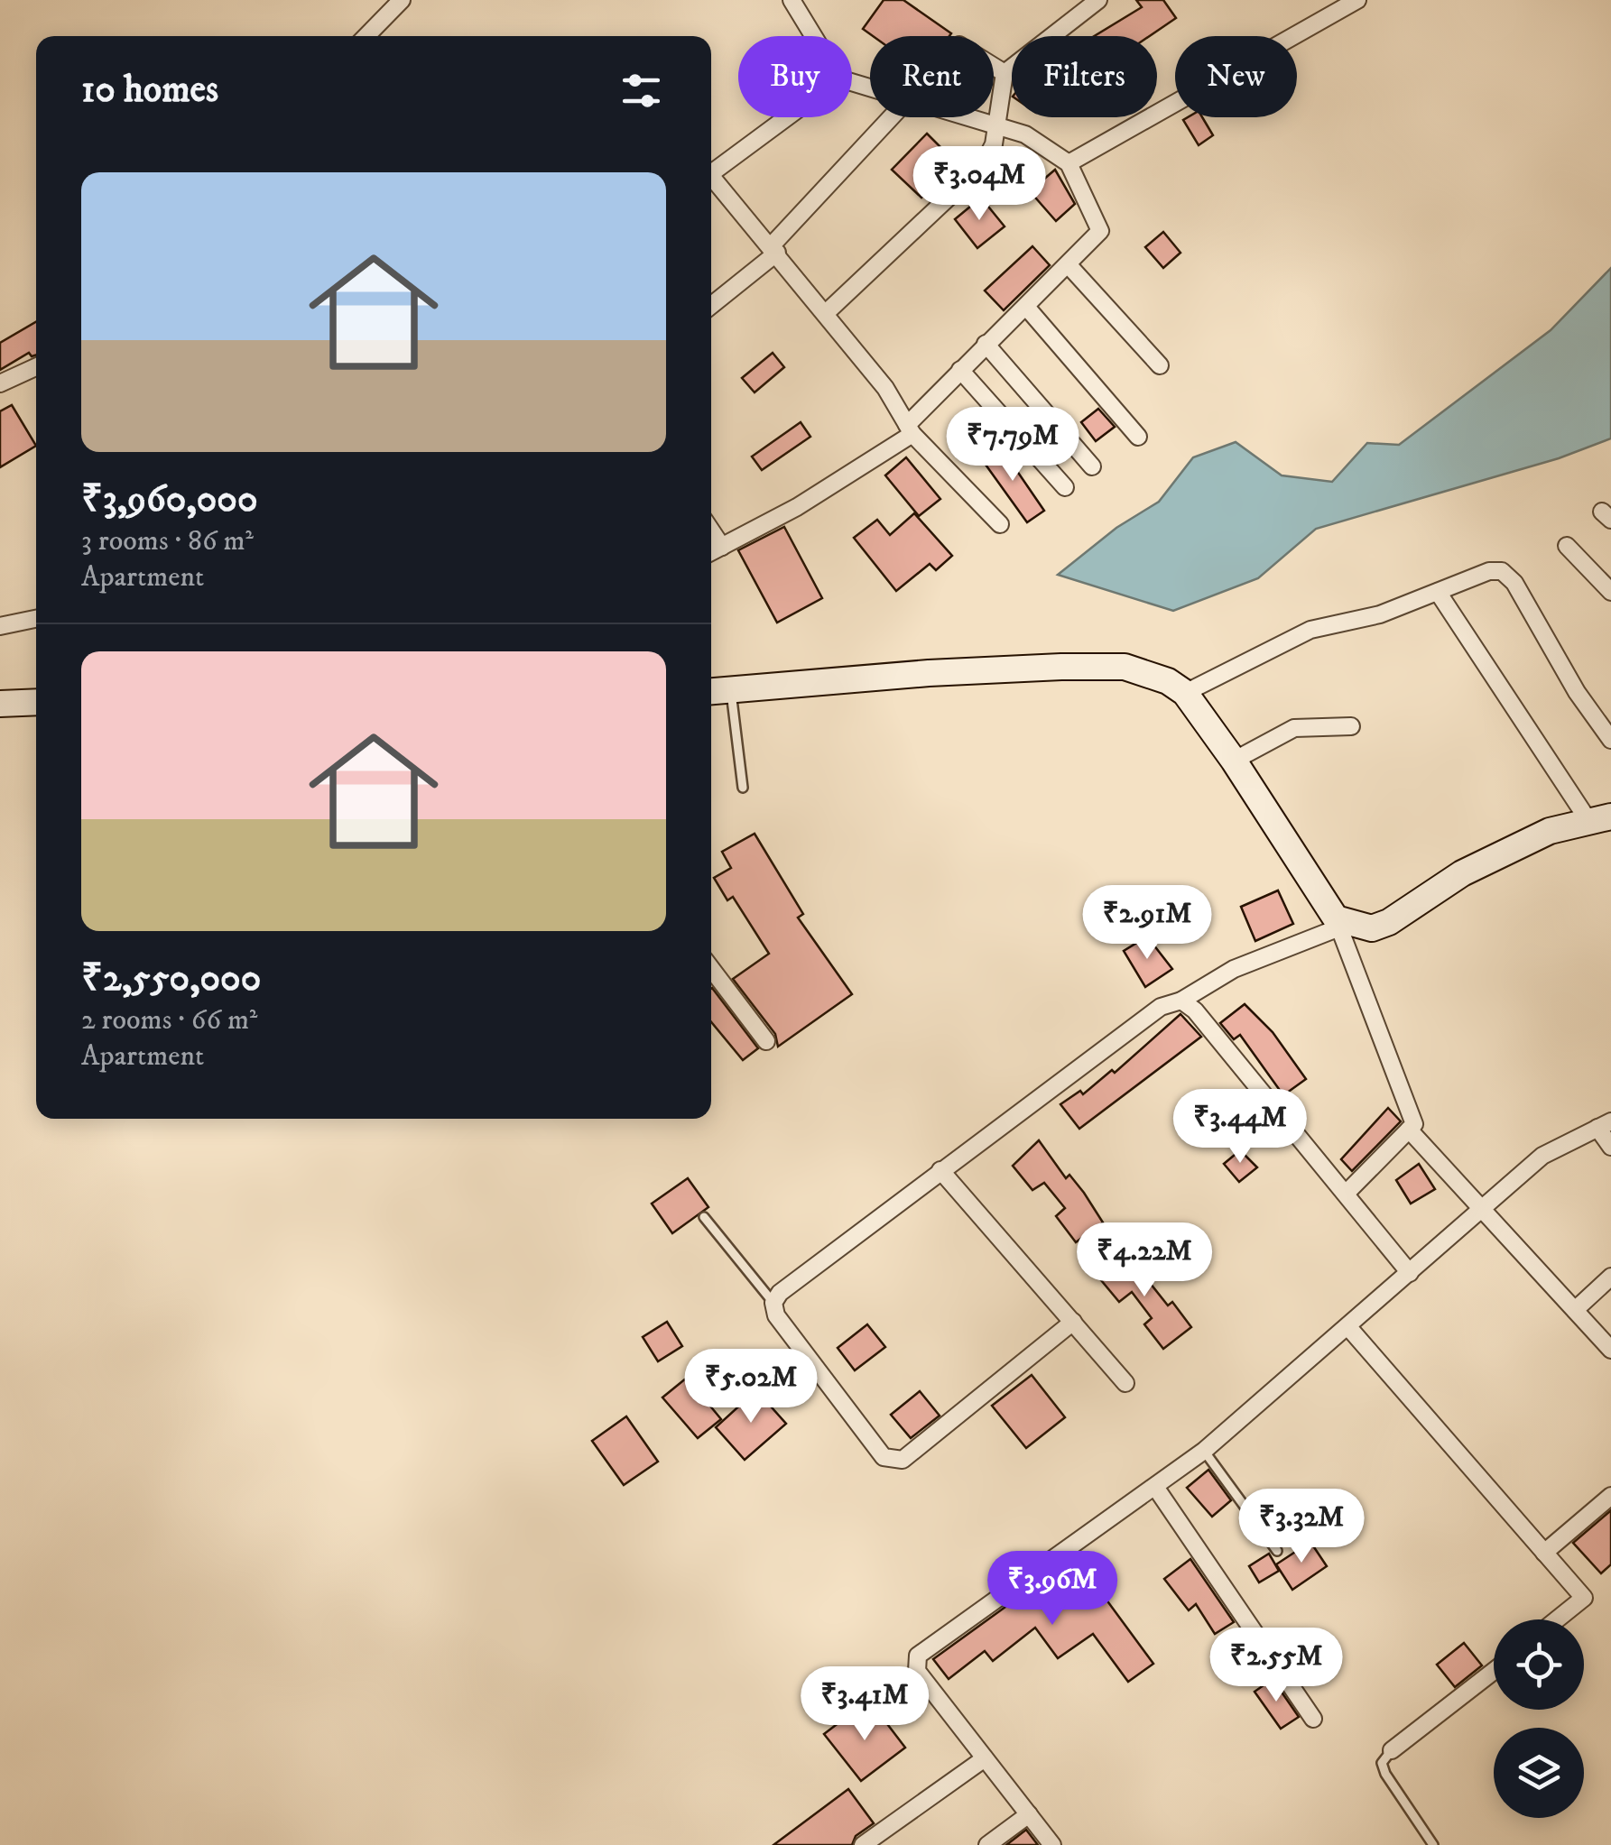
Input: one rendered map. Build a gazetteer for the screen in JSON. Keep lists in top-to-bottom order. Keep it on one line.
{"page":{"chip":["Buy","Rent","Filters","New"],"heading":"10 homes","list":[{"name":"₹3,960,000","note":"3 rooms · 86 m² · Apartment"},{"name":"₹2,550,000","note":"2 rooms · 66 m² · Apartment"}],"price":["₹3.04M","₹7.79M","₹2.91M","₹3.44M","₹4.22M","₹5.02M","₹3.32M","₹3.96M","₹2.55M","₹3.41M"]}}
